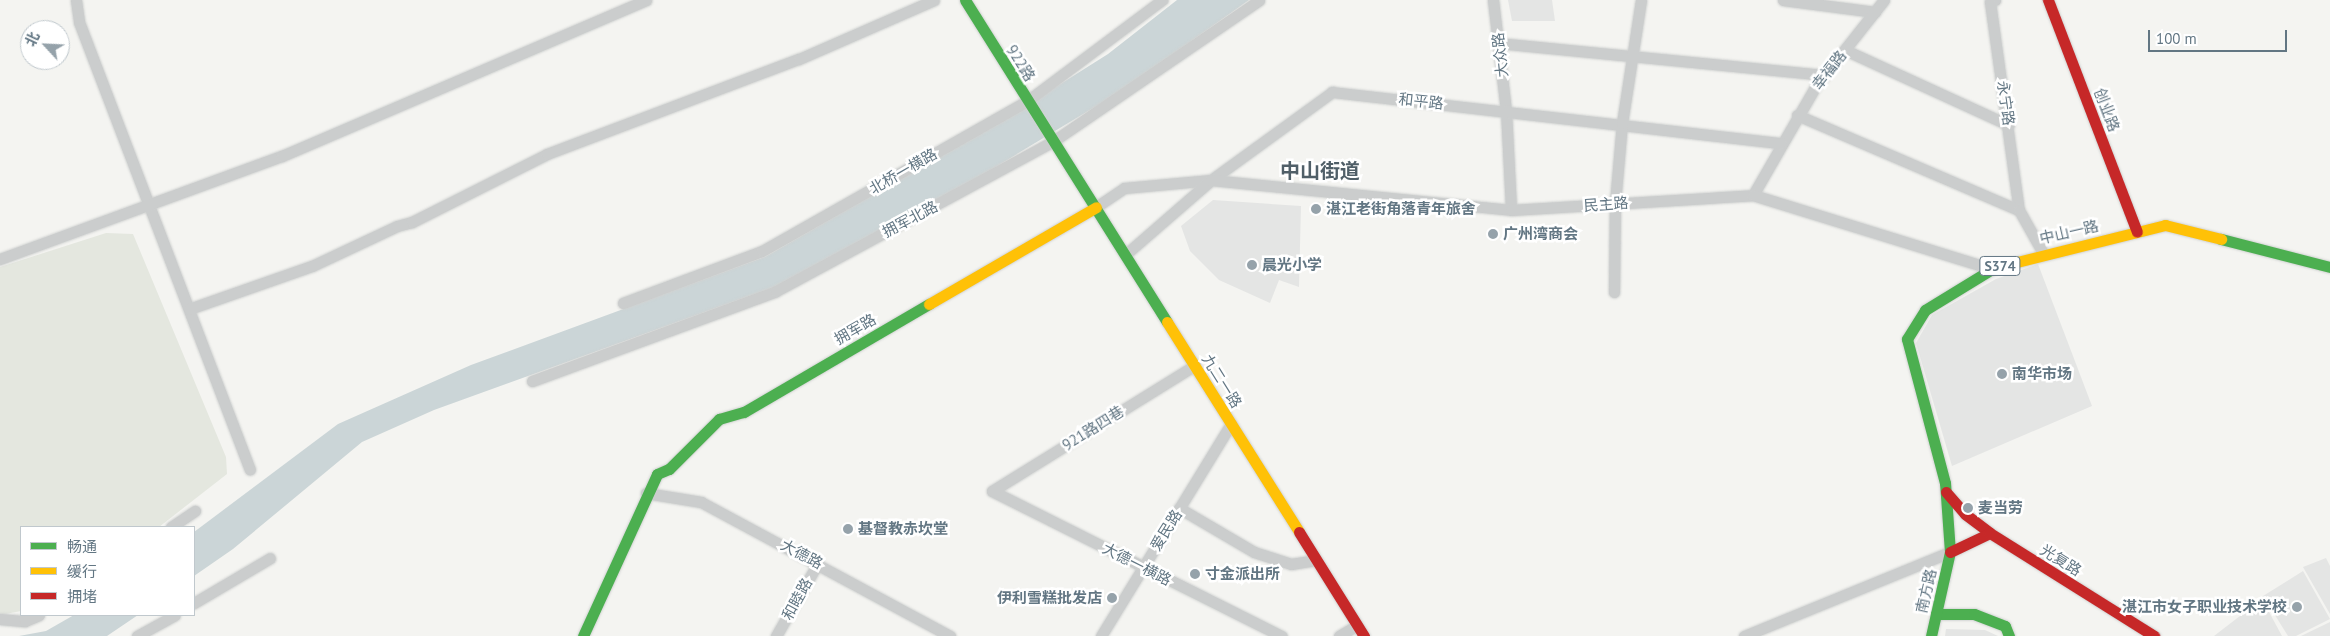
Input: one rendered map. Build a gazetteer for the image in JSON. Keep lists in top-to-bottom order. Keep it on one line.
{"streets":{"street":["大众路","922路","幸福路","和平路","永宁路","创业路","北桥一横路","民主路","拥军北路","中山一路","S374","拥军路","九二一路","921路四巷","爱民路","大德路","光复路","大德一横路","南方路","和睦路"]},"crossings":[["大众路","和平路"],["大众路","民主路"],["922路","北桥一横路"],["922路","拥军北路"],["922路","九二一路"],["幸福路","和平路"],["幸福路","民主路"],["和平路","民主路"],["和平路","九二一路"],["创业路","中山一路"],["民主路","中山一路"],["拥军北路","九二一路"],["中山一路","光复路"],["中山一路","南方路"],["拥军路","九二一路"],["拥军路","大德路"],["九二一路","921路四巷"],["九二一路","爱民路"],["921路四巷","大德一横路"],["爱民路","大德一横路"],["大德路","和睦路"]],"districts":["中山街道"],"places":["湛江老街角落青年旅舍","广州湾商会","晨光小学","南华市场","麦当劳","基督教赤坎堂","寸金派出所","伊利雪糕批发店","湛江市女子职业技术学校"],"legend":["畅通","缓行","拥堵"],"scale_bar":"100 m","north":"top left"}
